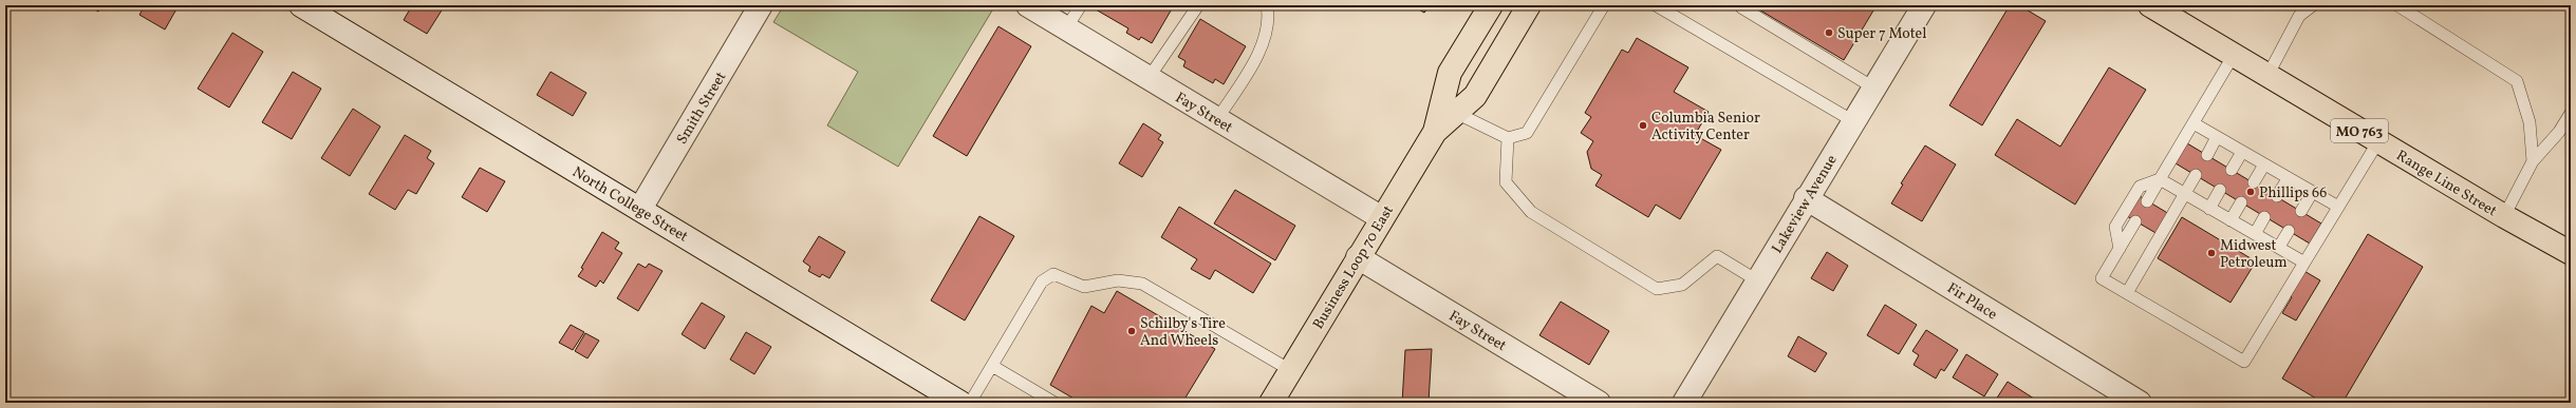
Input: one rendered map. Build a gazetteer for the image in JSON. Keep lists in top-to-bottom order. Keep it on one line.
{"streets":{"main road":["MO 763","Range Line Street","Business Loop 70 East"],"street":["Smith Street","Fay Street","North College Street","Lakeview Avenue","Fir Place"]},"crossings":[["Smith Street","North College Street"],["Fay Street","Business Loop 70 East"],["Lakeview Avenue","Fir Place"]],"places":["Super 7 Motel","Columbia Senior Activity Center","Phillips 66","Midwest Petroleum","Schilby's Tire And Wheels"]}
